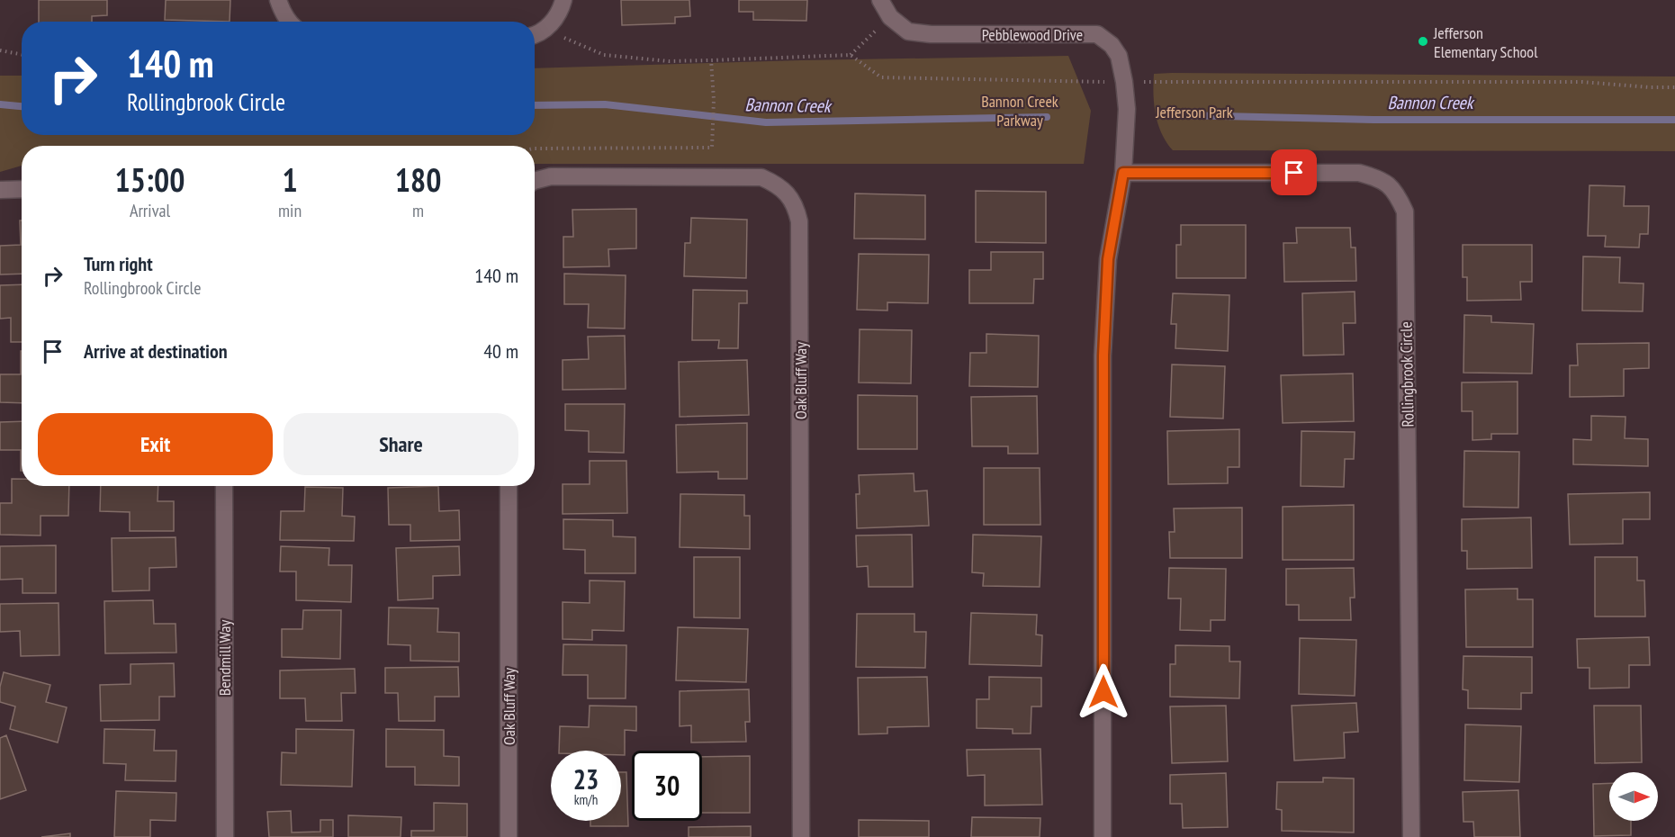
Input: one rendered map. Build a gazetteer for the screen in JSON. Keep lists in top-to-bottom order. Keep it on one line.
{"streets":{"street":["Pebblewood Drive","Rollingbrook Circle","Oak Bluff Way","Bendmill Way"]},"crossings":[["Pebblewood Drive","Rollingbrook Circle"]],"water":["Bannon Creek"],"parks":["Bannon Creek Parkway","Jefferson Park"],"places":["Jefferson Elementary School"],"north":"right","page":{"turn":["140 m","Rollingbrook Circle"],"eta":["15:00","Arrival","1","min","180","m"],"list":[{"name":"Turn right","note":"Rollingbrook Circle","value":"140 m"},{"name":"Arrive at destination","value":"40 m"}],"buttons":["Exit","Share"],"speed":"23 km/h","limit":"30"}}
